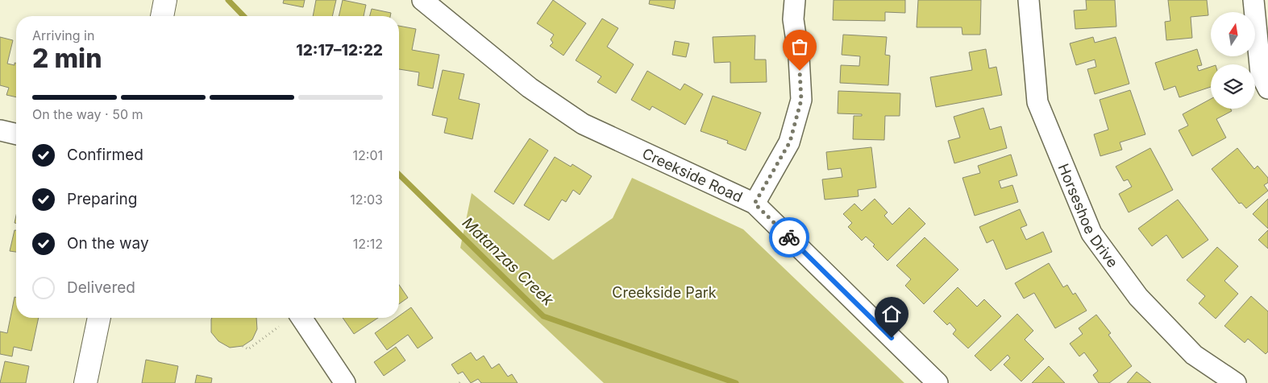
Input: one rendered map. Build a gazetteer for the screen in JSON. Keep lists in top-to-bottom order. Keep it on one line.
{"streets":{"street":["Creekside Road","Horseshoe Drive"]},"water":["Matanzas Creek"],"parks":["Creekside Park"],"north":"top","page":{"heading":["2 min","Arriving in","12:17–12:22"],"bar":"On the way · 50 m","list":[["Confirmed","12:01"],["Preparing","12:03"],["On the way","12:12"],"Delivered"]}}
